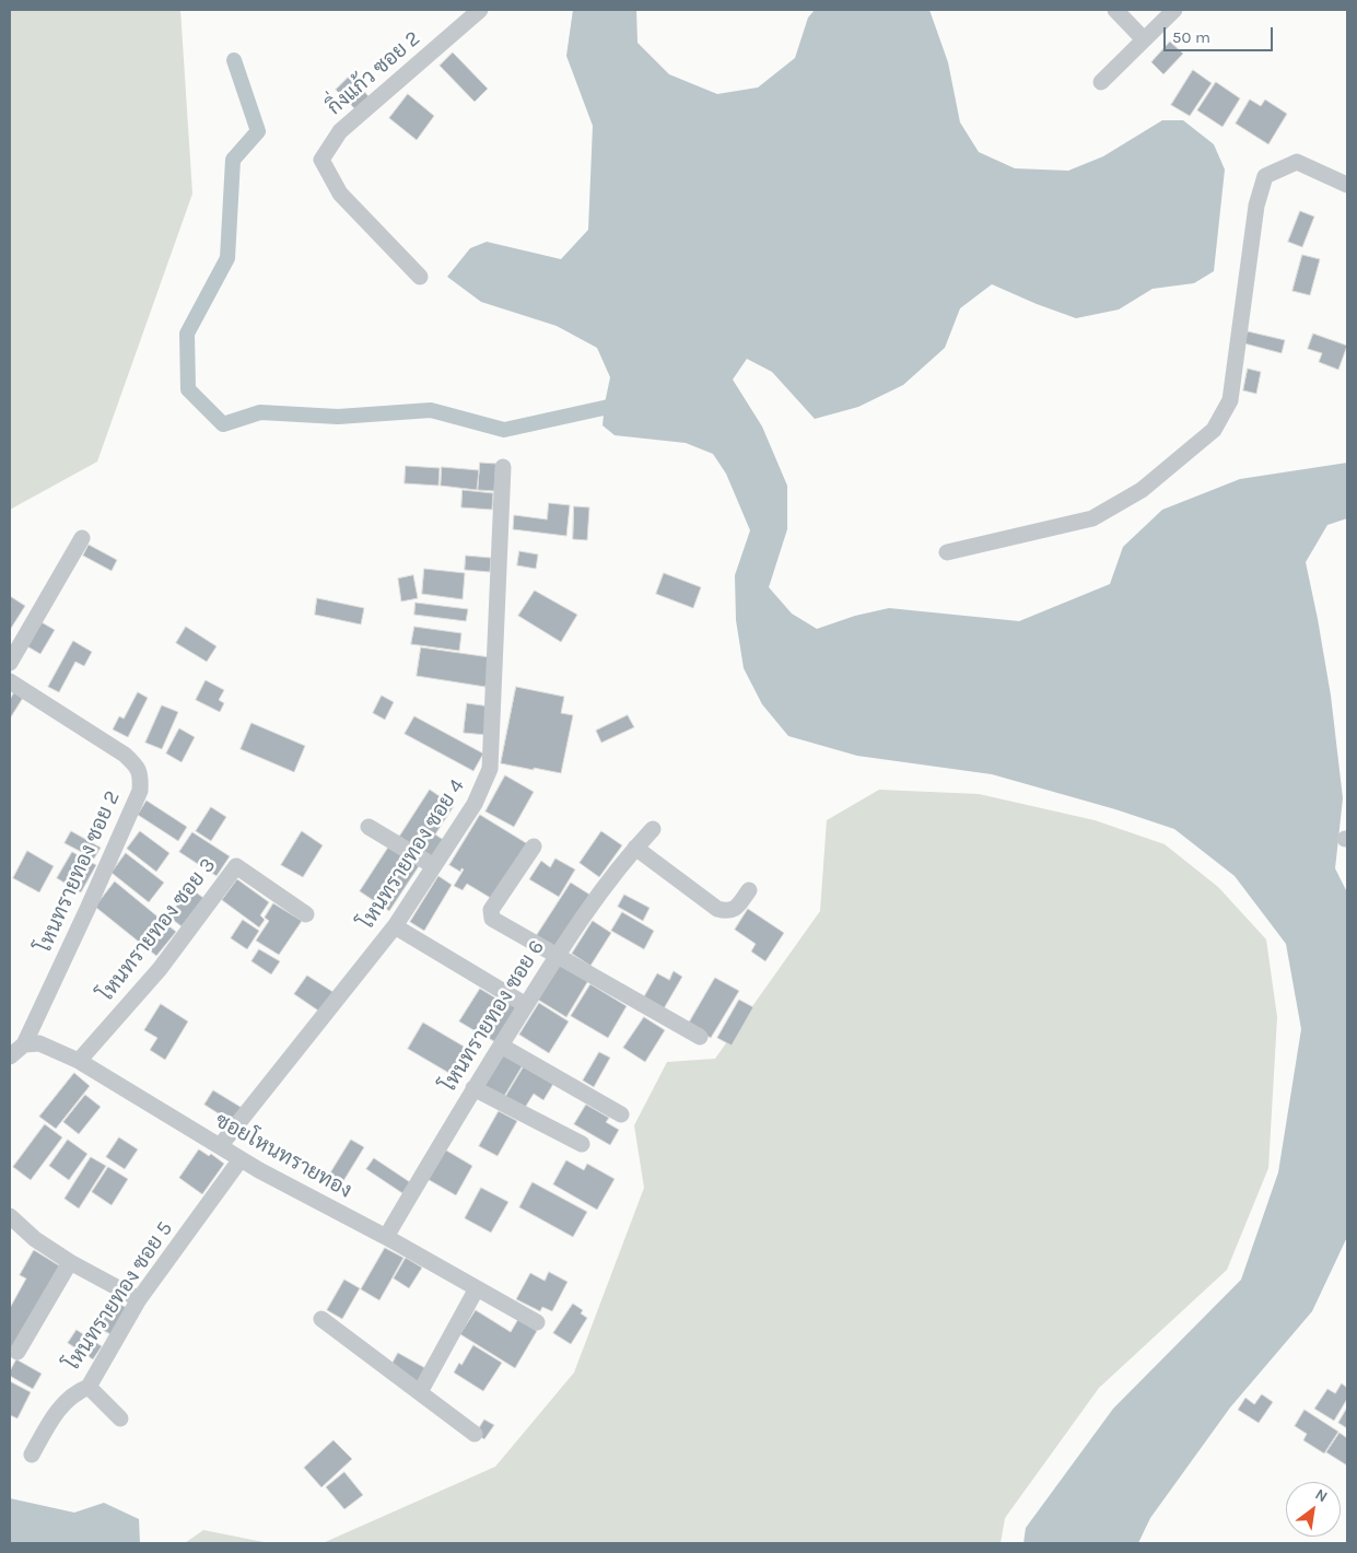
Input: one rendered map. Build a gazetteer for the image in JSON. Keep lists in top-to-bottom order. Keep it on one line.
{"streets":{"street":["กิ่งแก้ว ซอย 2","โหนทรายทอง ซอย 4","โหนทรายทอง ซอย 2","โหนทรายทอง ซอย 3","โหนทรายทอง ซอย 6","ซอยโหนทรายทอง","โหนทรายทอง ซอย 5"]},"crossings":[["โหนทรายทอง ซอย 4","ซอยโหนทรายทอง"],["โหนทรายทอง ซอย 2","ซอยโหนทรายทอง"],["โหนทรายทอง ซอย 3","ซอยโหนทรายทอง"],["โหนทรายทอง ซอย 6","ซอยโหนทรายทอง"],["ซอยโหนทรายทอง","โหนทรายทอง ซอย 5"]],"scale_bar":"50 m","north":"top right"}
